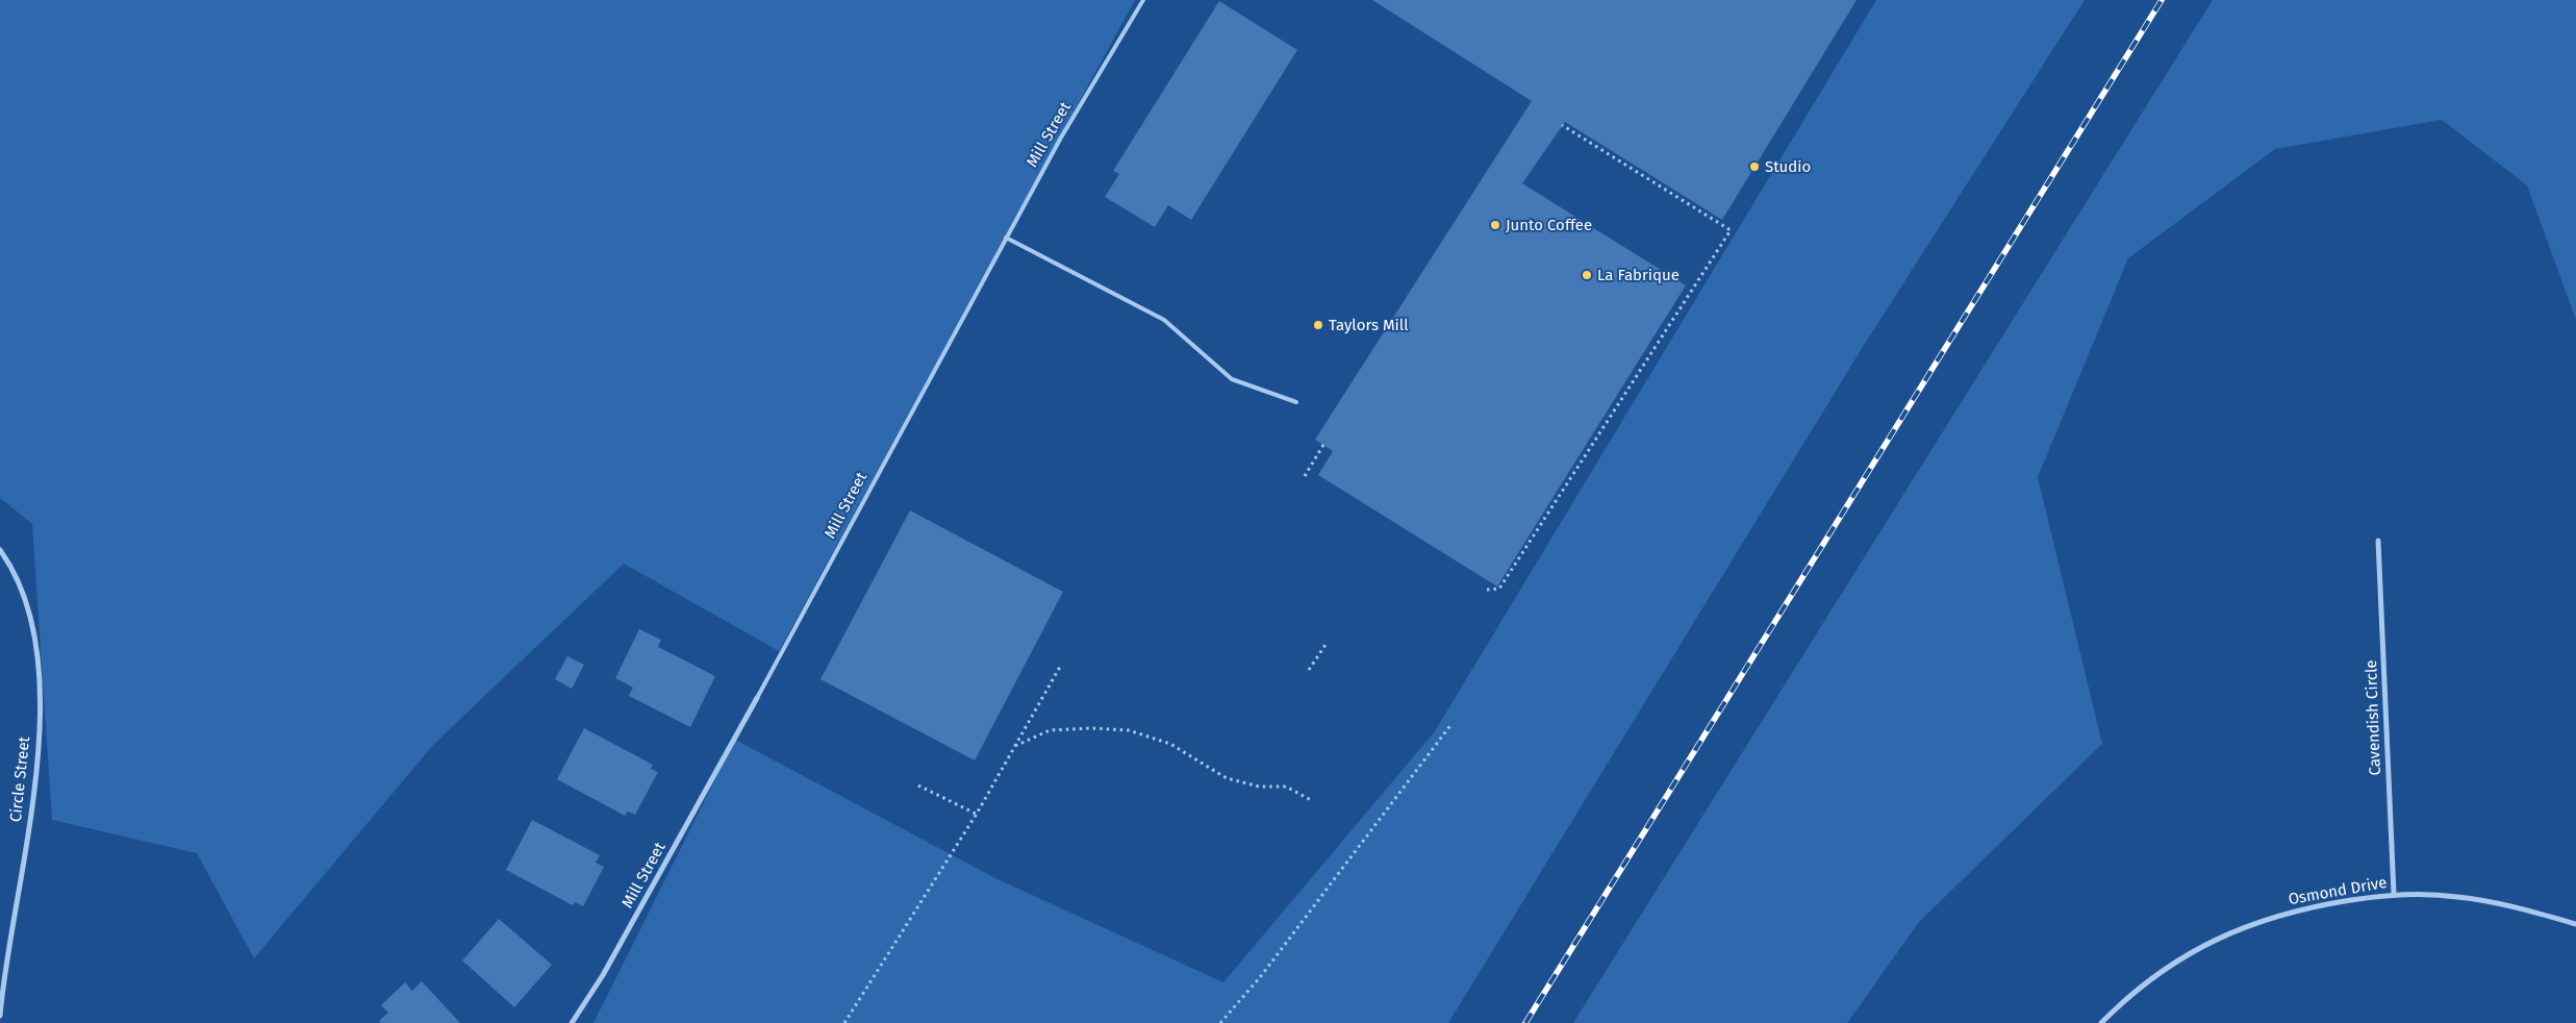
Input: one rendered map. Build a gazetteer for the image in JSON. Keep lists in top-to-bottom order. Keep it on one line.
{"streets":{"street":["Mill Street","Cavendish Circle","Circle Street","Osmond Drive"]},"crossings":[["Cavendish Circle","Osmond Drive"]],"places":["Studio","Junto Coffee","La Fabrique","Taylors Mill"]}
